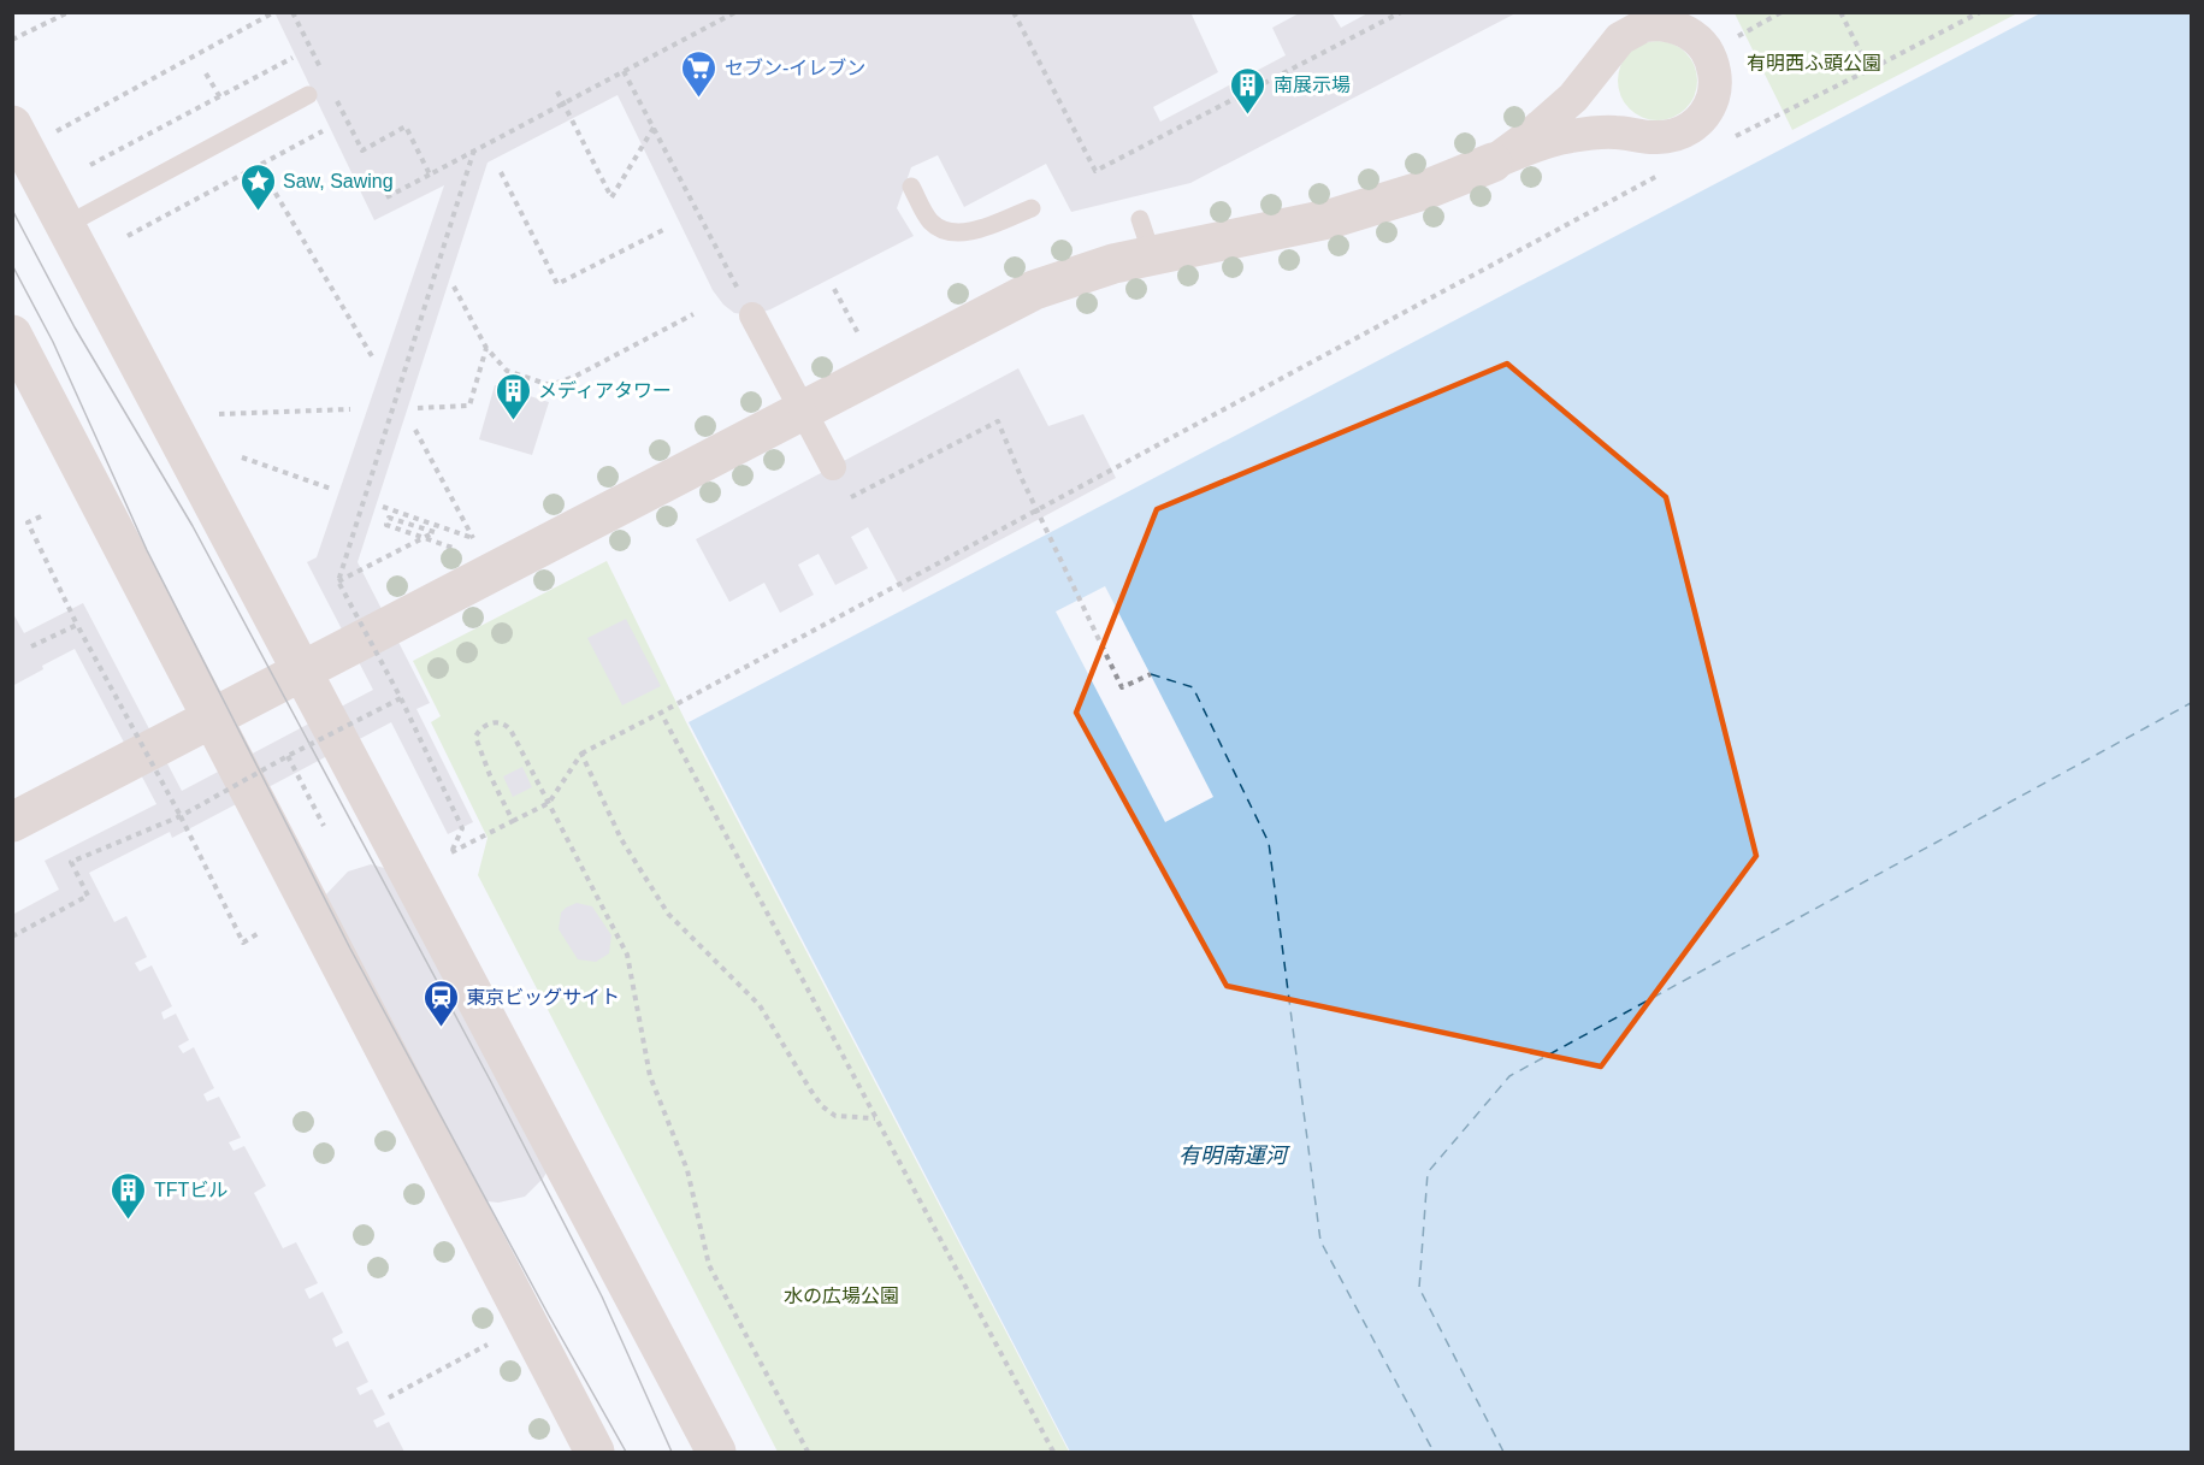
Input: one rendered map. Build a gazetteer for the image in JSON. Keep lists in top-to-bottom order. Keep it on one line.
{"water":["有明南運河"],"parks":["有明西ふ頭公園","水の広場公園"],"places":{"supermarket":["セブン-イレブン"],"building":["南展示場","メディアタワー","TFTビル"],"place":["Saw, Sawing"],"station":["東京ビッグサイト"]}}
